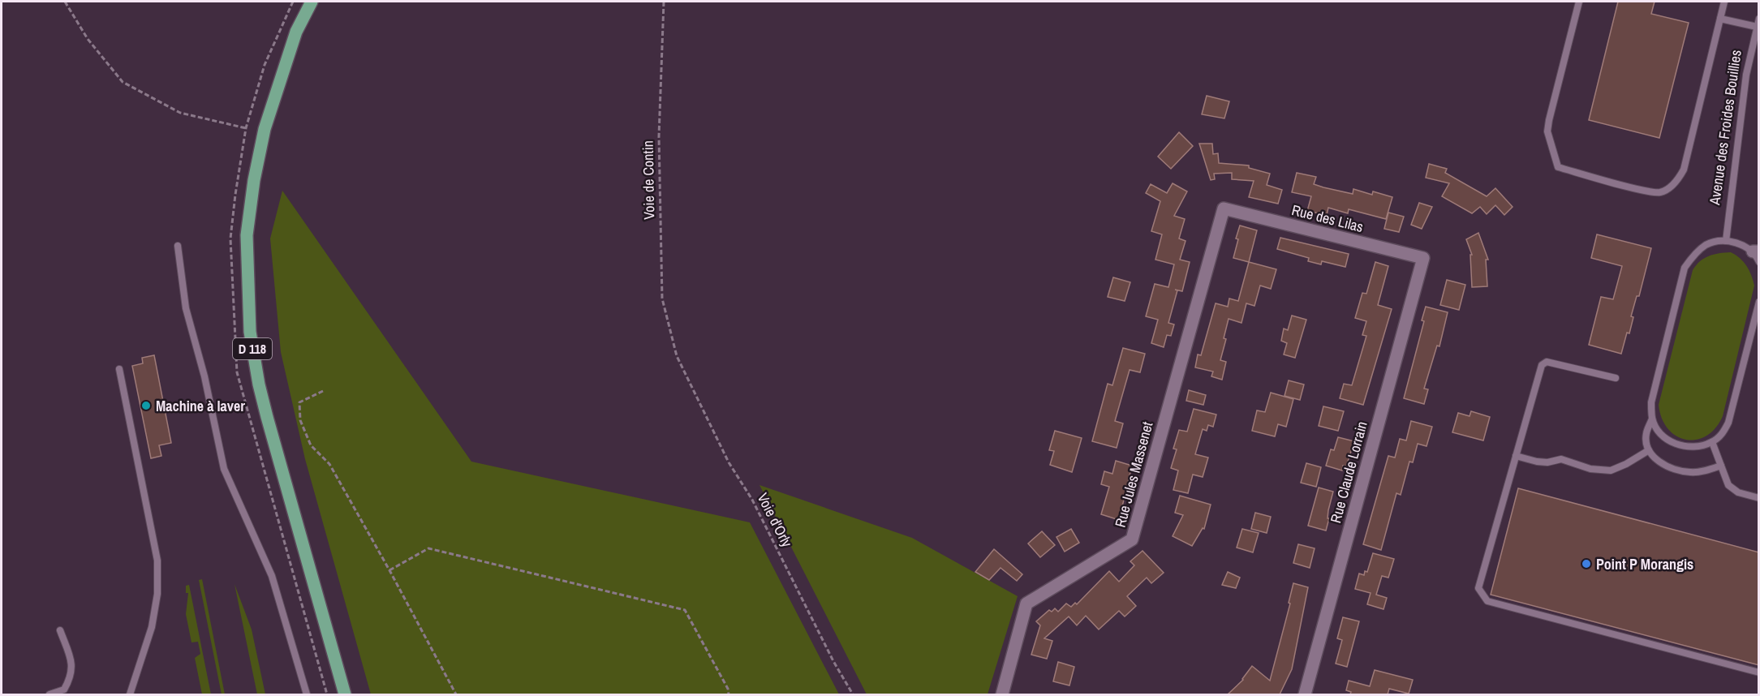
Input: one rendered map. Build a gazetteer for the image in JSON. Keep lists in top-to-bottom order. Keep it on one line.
{"streets":{"main road":["D 118"],"street":["Rue des Lilas","Rue Claude Lorrain","Rue Jules Massenet"],"lane":["Avenue des Froides Bouillies"],"path":["Voie de Contin","Voie d'Orly"]},"crossings":[["Voie de Contin","Voie d'Orly"],["Rue des Lilas","Rue Claude Lorrain"],["Rue des Lilas","Rue Jules Massenet"]],"places":["Machine à laver","Point P Morangis"]}
